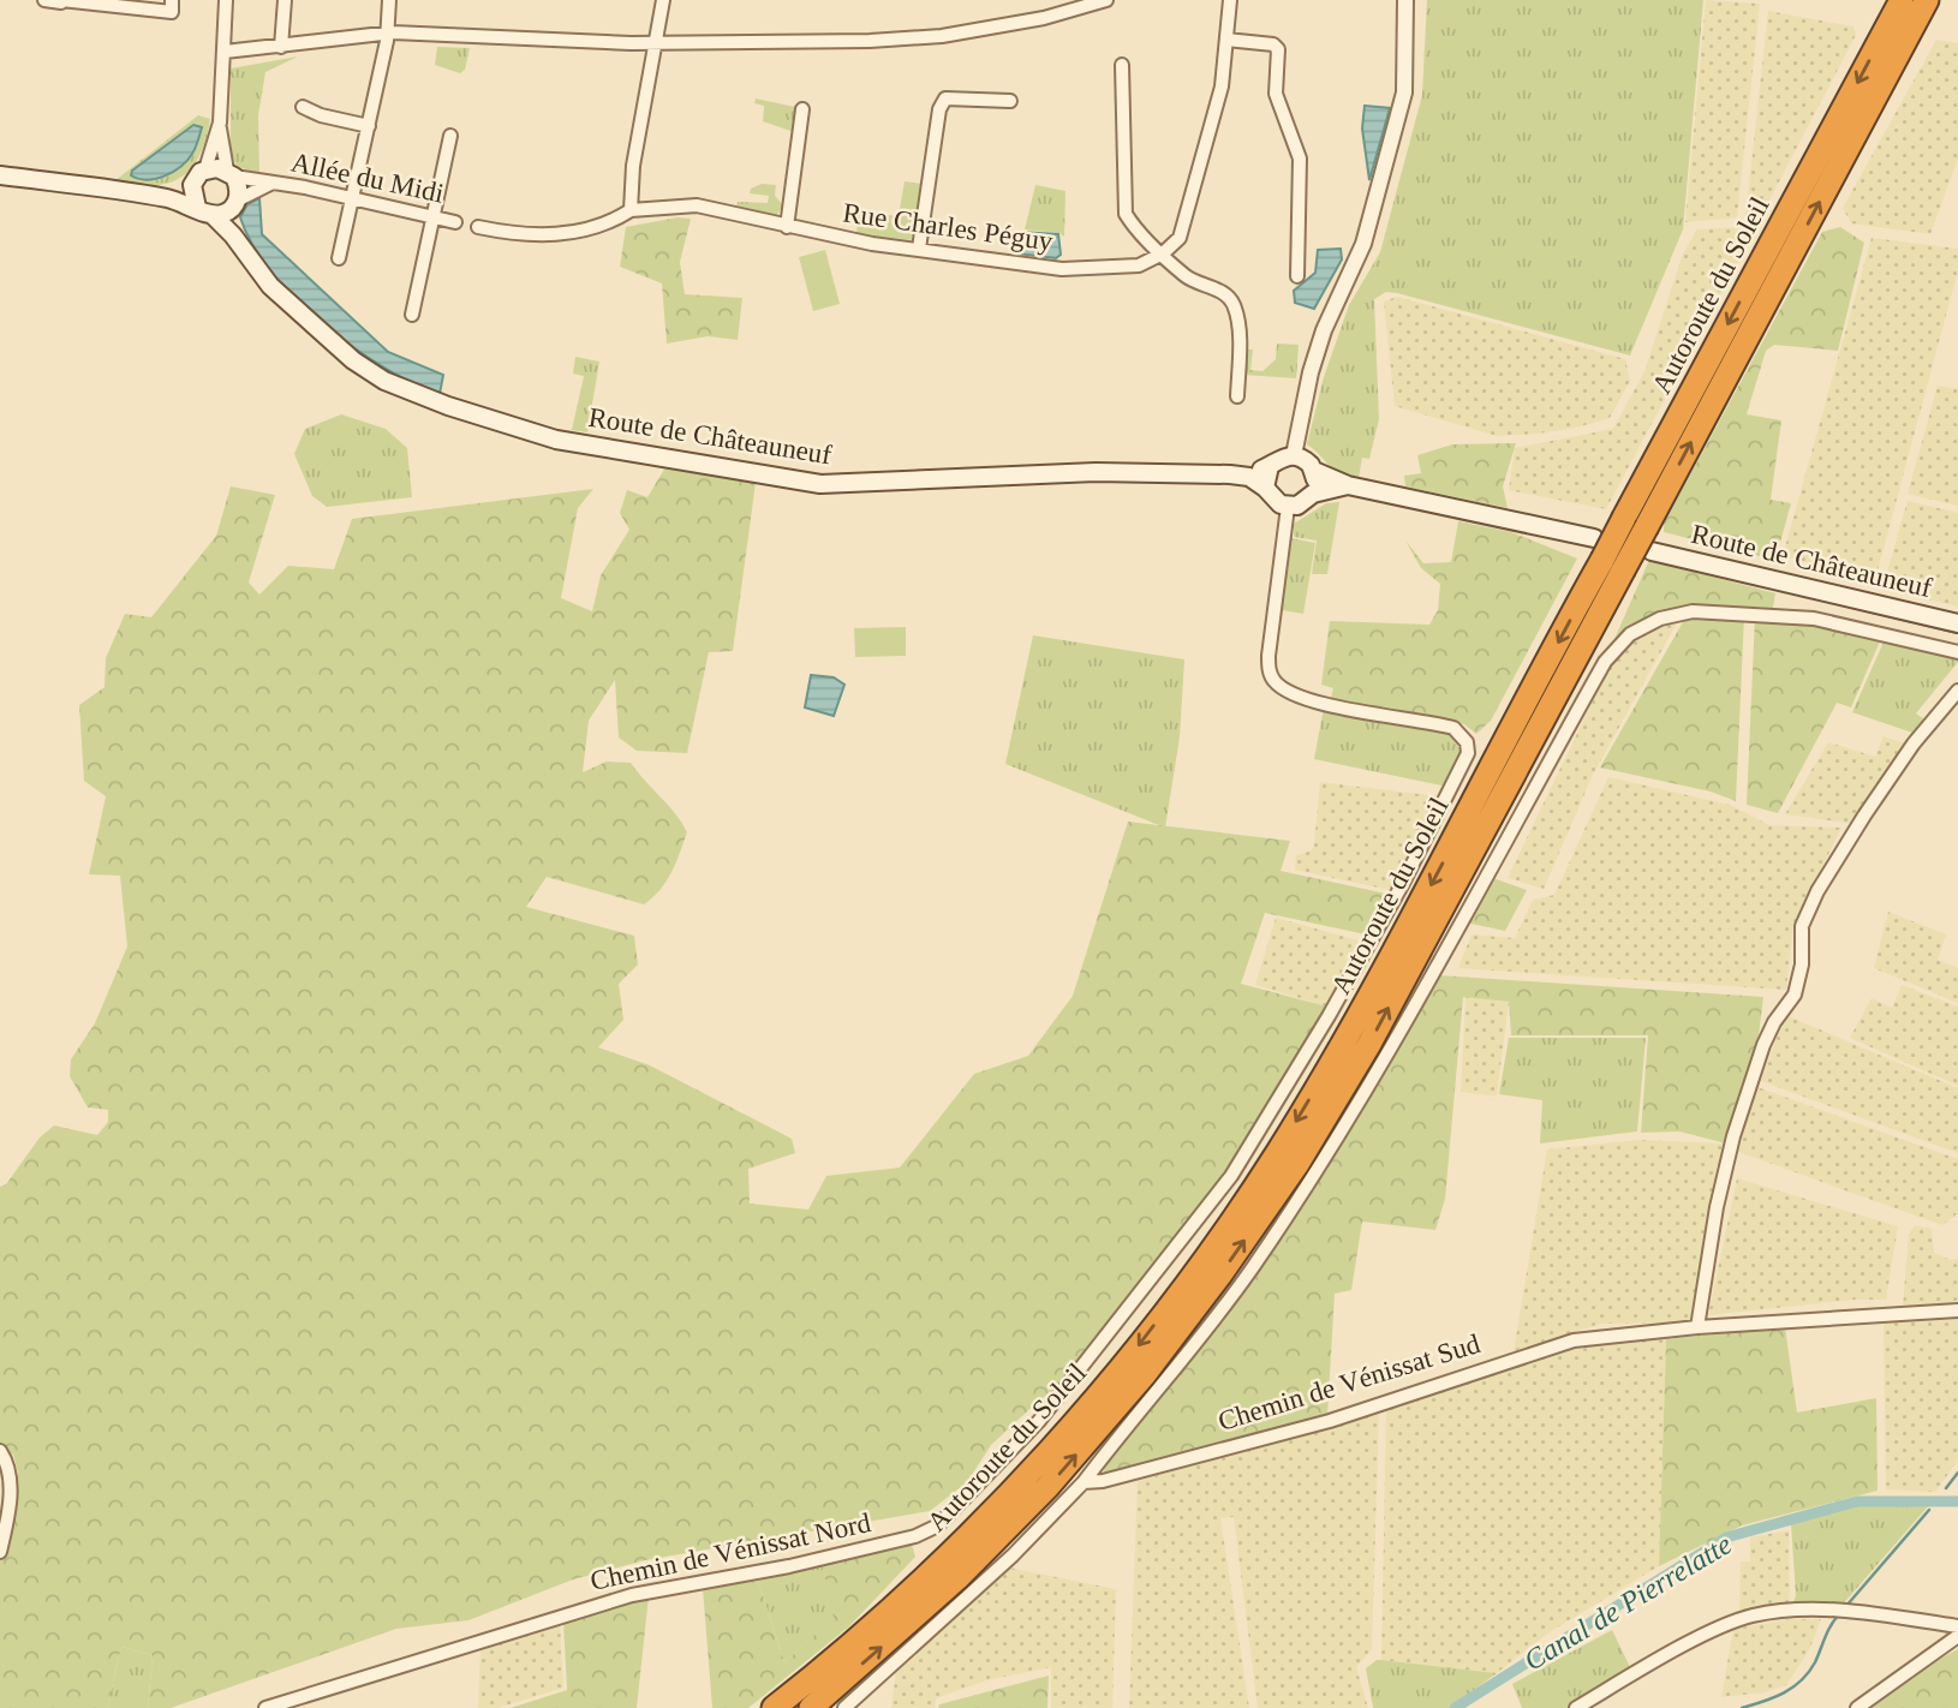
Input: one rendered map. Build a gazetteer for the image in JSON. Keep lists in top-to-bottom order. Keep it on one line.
{"streets":{"highway":["Autoroute du Soleil"],"main road":["Route de Châteauneuf"],"street":["Allée du Midi","Rue Charles Péguy","Chemin de Vénissat Sud","Chemin de Vénissat Nord"]},"crossings":[["Allée du Midi","Route de Châteauneuf"],["Route de Châteauneuf","Chemin de Vénissat Nord"]],"water":["Canal de Pierrelatte"]}
